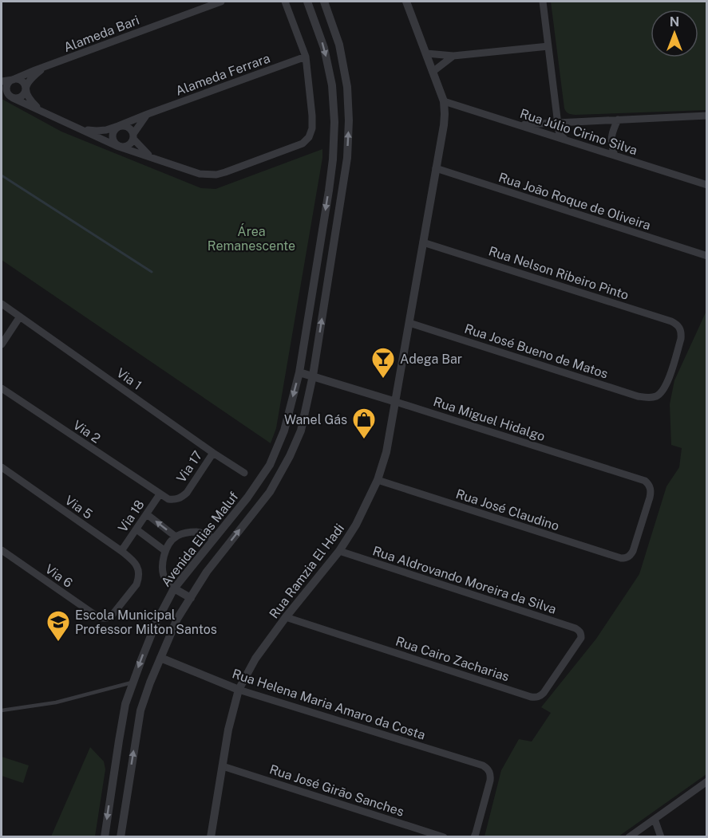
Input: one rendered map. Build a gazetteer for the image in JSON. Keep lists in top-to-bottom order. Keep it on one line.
{"streets":{"street":["Alameda Bari","Alameda Ferrara","Rua Júlio Cirino Silva","Rua João Roque de Oliveira","Rua Nelson Ribeiro Pinto","Rua José Bueno de Matos","Via 1","Rua Miguel Hidalgo","Via 2","Via 17","Via 5","Rua José Claudino","Via 18","Avenida Elias Maluf","Rua Ramzia El Hadi","Via 6","Rua Aldrovando Moreira da Silva","Rua Cairo Zacharias","Rua Helena Maria Amaro da Costa","Rua José Girão Sanches"]},"crossings":[["Rua Júlio Cirino Silva","Rua Ramzia El Hadi"],["Rua João Roque de Oliveira","Rua Ramzia El Hadi"],["Rua Nelson Ribeiro Pinto","Rua José Bueno de Matos"],["Rua Nelson Ribeiro Pinto","Rua Ramzia El Hadi"],["Rua José Bueno de Matos","Rua Ramzia El Hadi"],["Via 1","Via 17"],["Rua Miguel Hidalgo","Rua José Claudino"],["Rua Miguel Hidalgo","Avenida Elias Maluf"],["Rua Miguel Hidalgo","Rua Ramzia El Hadi"],["Via 2","Via 17"],["Via 2","Via 18"],["Via 17","Via 18"],["Via 5","Via 18"],["Via 5","Via 6"],["Rua José Claudino","Rua Ramzia El Hadi"],["Avenida Elias Maluf","Rua Helena Maria Amaro da Costa"],["Rua Ramzia El Hadi","Rua Aldrovando Moreira da Silva"],["Rua Ramzia El Hadi","Rua Cairo Zacharias"],["Rua Ramzia El Hadi","Rua Helena Maria Amaro da Costa"],["Rua Ramzia El Hadi","Rua José Girão Sanches"],["Rua Aldrovando Moreira da Silva","Rua Cairo Zacharias"]],"parks":["Área Remanescente"],"places":{"bar":["Adega Bar"],"shop":["Wanel Gás"],"school or university":["Escola Municipal Professor Milton Santos"]},"north":"top"}
